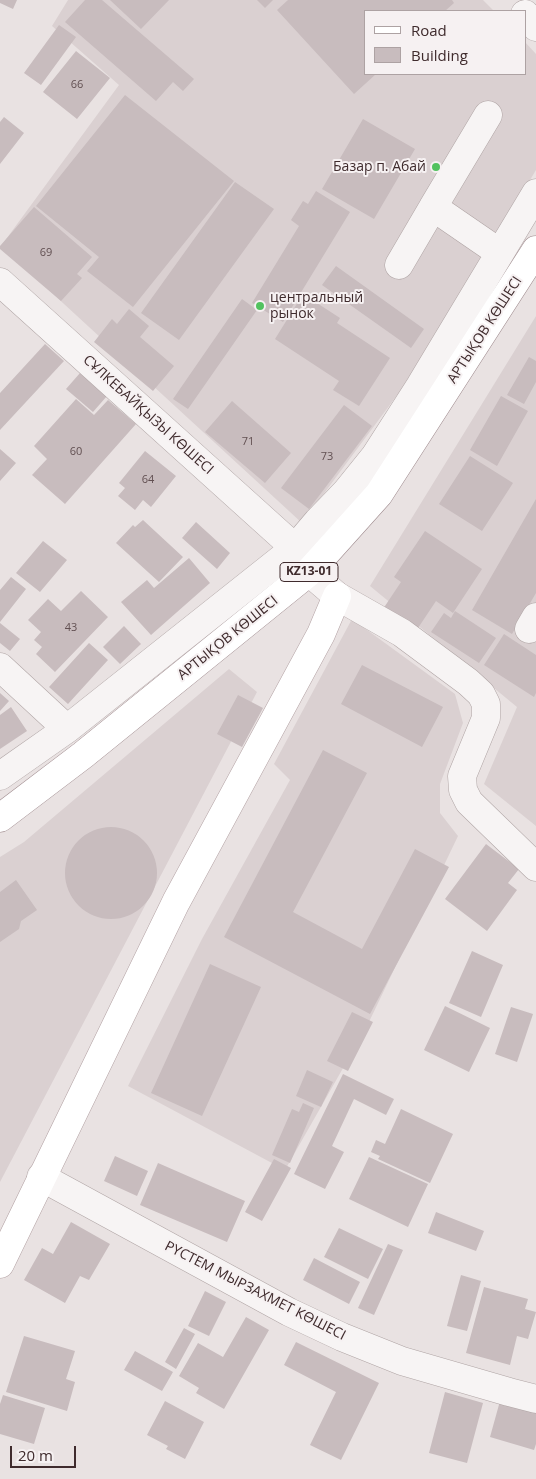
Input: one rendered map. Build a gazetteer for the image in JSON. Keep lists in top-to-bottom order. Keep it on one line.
{"streets":{"main road":["АРТЫҚОВ КӨШЕСІ","KZ13-01"],"street":["СҰЛКЕБАЙҚЫЗЫ КӨШЕСІ","РҮСТЕМ МЫРЗАХМЕТ КӨШЕСІ"]},"places":["Базар п. Абай","центральный рынок"],"house_numbers":["66","69","71","60","73","64","43"],"legend":["Road","Building"],"scale_bar":"20 m"}
